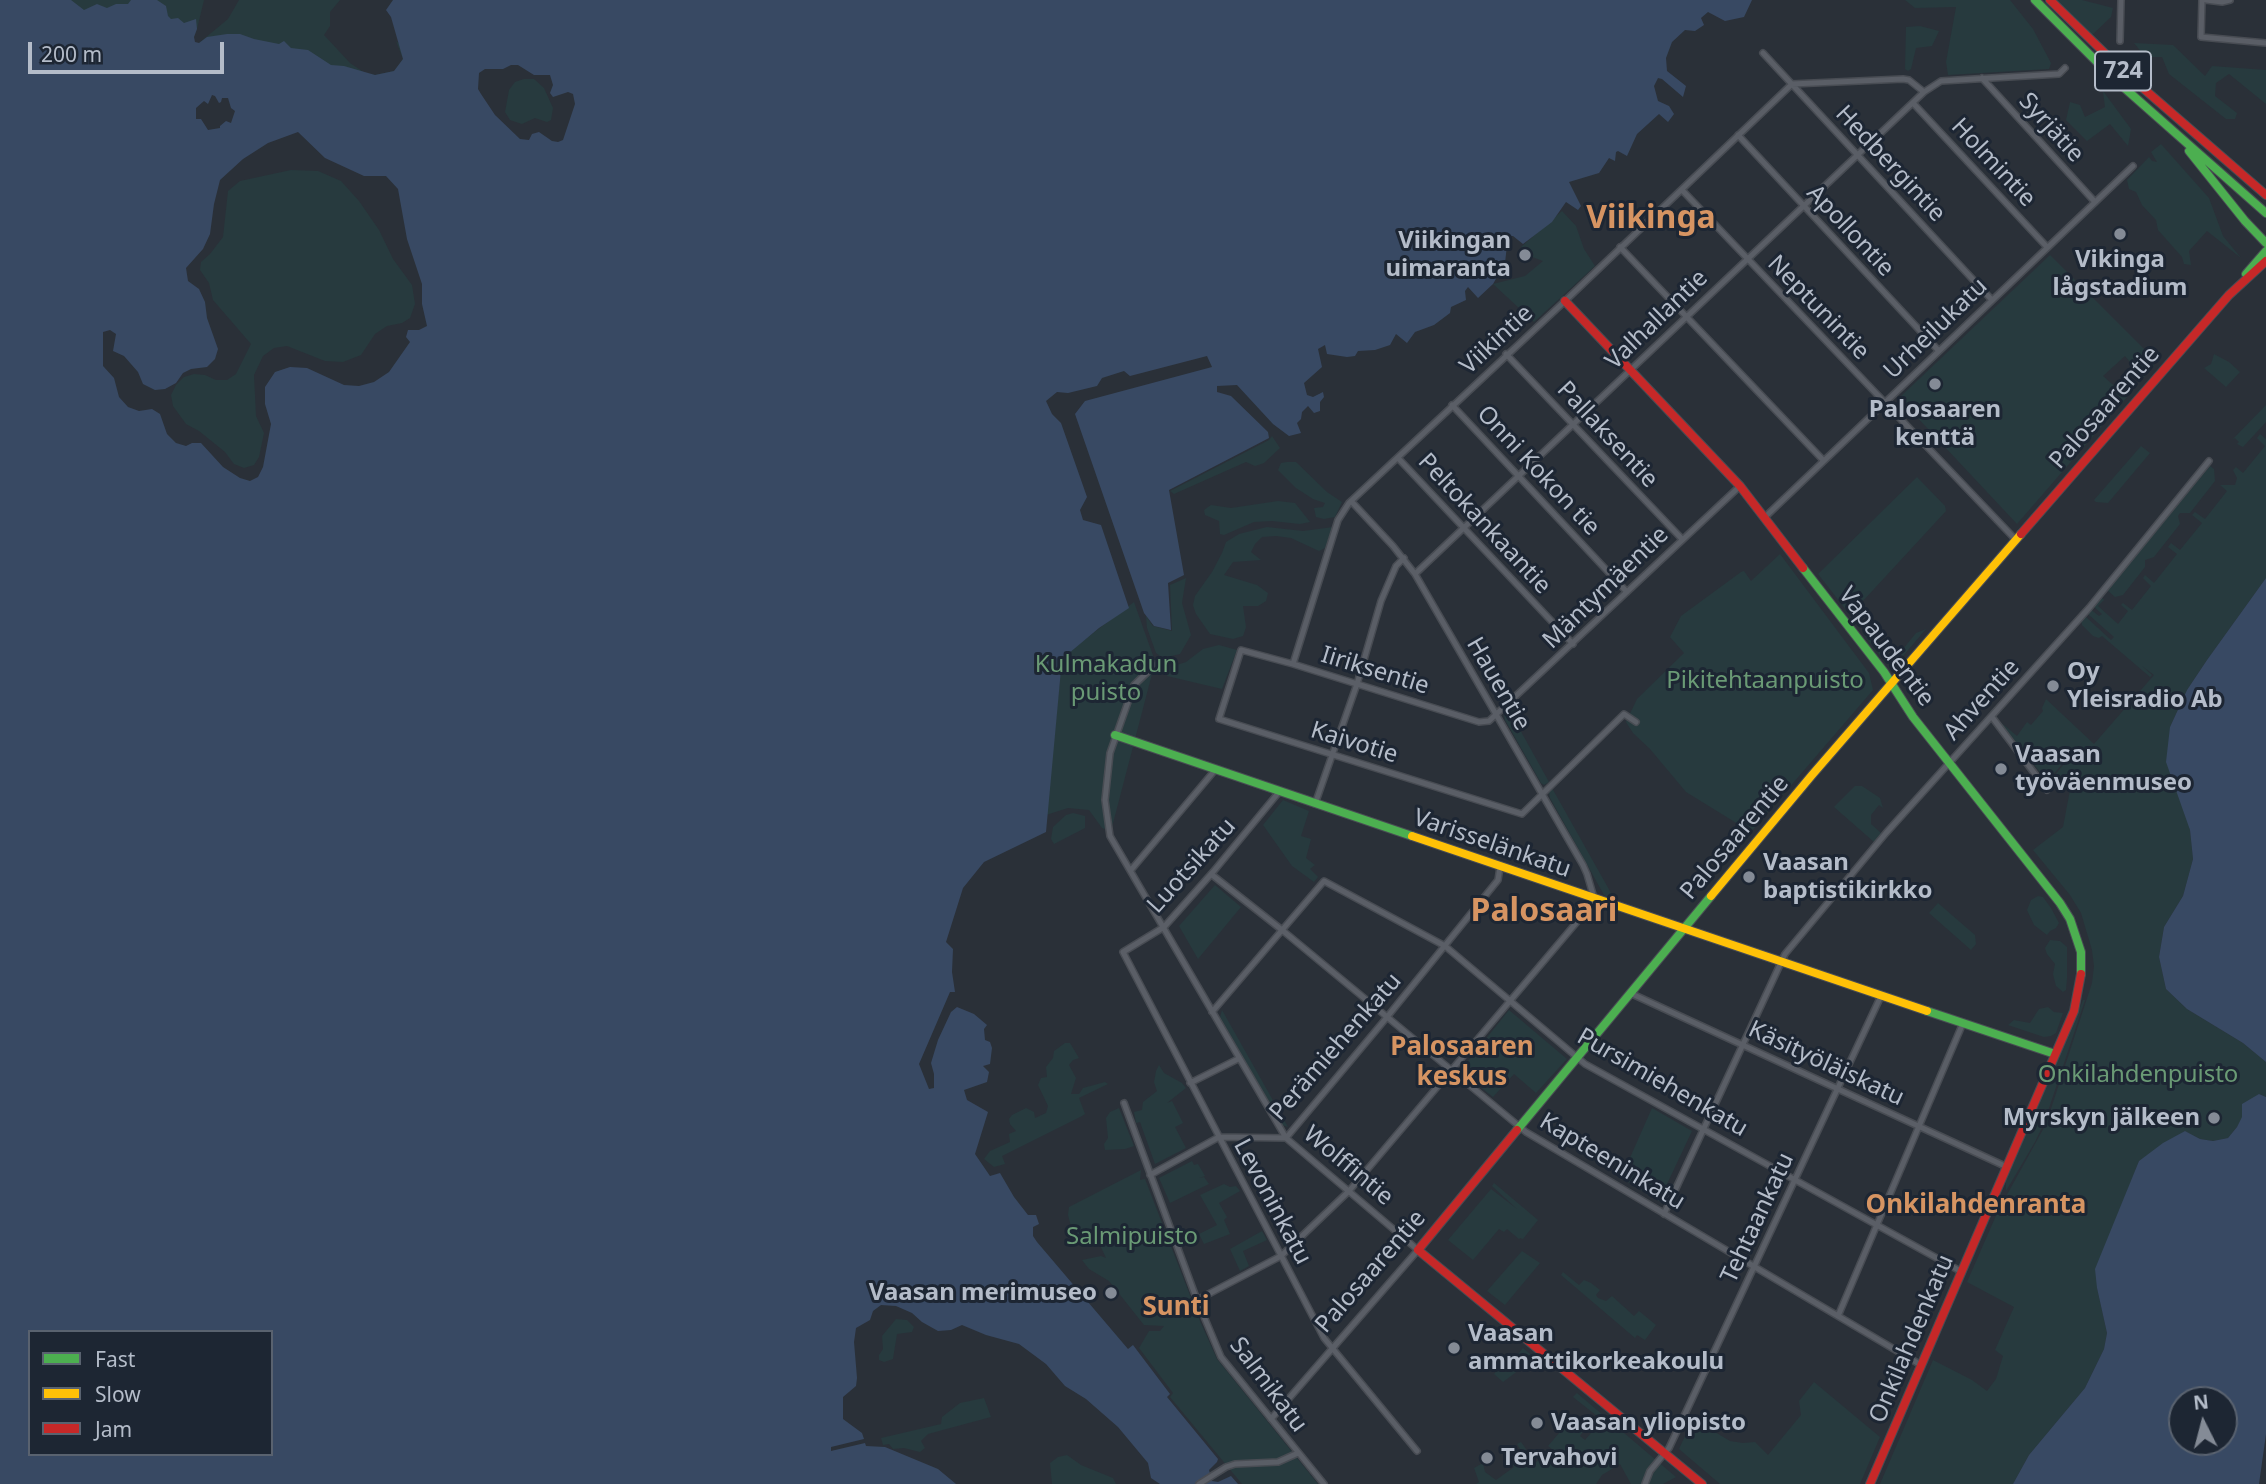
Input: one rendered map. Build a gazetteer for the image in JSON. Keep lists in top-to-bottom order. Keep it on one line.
{"streets":{"main road":["724","Palosaarentie","Vapaudentie","Varisselänkatu","Wolffintie","Onkilahdenkatu"],"street":["Syrjätie","Holmintie","Hedbergintie","Apollontie","Neptunintie","Valhallantie","Urheilukatu","Viikintie","Pallaksentie","Onni Kokon tie","Peltokankaantie","Mäntymäentie","Iiriksentie","Hauentie","Ahventie","Kaivotie","Luotsikatu","Perämiehenkatu","Käsityöläiskatu","Pursimiehenkatu","Kapteeninkatu","Levoninkatu","Tehtaankatu","Salmikatu"]},"crossings":[["Syrjätie","Urheilukatu"],["Holmintie","Valhallantie"],["Holmintie","Urheilukatu"],["Hedbergintie","Valhallantie"],["Hedbergintie","Urheilukatu"],["Hedbergintie","Viikintie"],["Apollontie","Valhallantie"],["Apollontie","Urheilukatu"],["Apollontie","Viikintie"],["Neptunintie","Valhallantie"],["Neptunintie","Urheilukatu"],["Neptunintie","Viikintie"],["Neptunintie","Palosaarentie"],["Valhallantie","Pallaksentie"],["Valhallantie","Onni Kokon tie"],["Valhallantie","Peltokankaantie"],["Valhallantie","Vapaudentie"],["Valhallantie","Hauentie"],["Urheilukatu","Vapaudentie"],["Viikintie","Pallaksentie"],["Viikintie","Onni Kokon tie"],["Viikintie","Peltokankaantie"],["Viikintie","Vapaudentie"],["Viikintie","Iiriksentie"],["Viikintie","Hauentie"],["Palosaarentie","Vapaudentie"],["Palosaarentie","Varisselänkatu"],["Palosaarentie","Käsityöläiskatu"],["Palosaarentie","Pursimiehenkatu"],["Palosaarentie","Kapteeninkatu"],["Palosaarentie","Wolffintie"],["Palosaarentie","Levoninkatu"],["Palosaarentie","Salmikatu"],["Pallaksentie","Mäntymäentie"],["Onni Kokon tie","Mäntymäentie"],["Peltokankaantie","Mäntymäentie"],["Mäntymäentie","Vapaudentie"],["Mäntymäentie","Iiriksentie"],["Mäntymäentie","Hauentie"],["Vapaudentie","Ahventie"],["Vapaudentie","Varisselänkatu"],["Vapaudentie","Onkilahdenkatu"],["Iiriksentie","Hauentie"],["Iiriksentie","Kaivotie"],["Hauentie","Kaivotie"],["Hauentie","Varisselänkatu"],["Ahventie","Varisselänkatu"],["Ahventie","Käsityöläiskatu"],["Ahventie","Pursimiehenkatu"],["Ahventie","Kapteeninkatu"],["Varisselänkatu","Luotsikatu"],["Varisselänkatu","Perämiehenkatu"],["Varisselänkatu","Wolffintie"],["Varisselänkatu","Tehtaankatu"],["Varisselänkatu","Onkilahdenkatu"],["Luotsikatu","Kapteeninkatu"],["Luotsikatu","Wolffintie"],["Luotsikatu","Levoninkatu"],["Perämiehenkatu","Pursimiehenkatu"],["Perämiehenkatu","Kapteeninkatu"],["Perämiehenkatu","Wolffintie"],["Perämiehenkatu","Levoninkatu"],["Perämiehenkatu","Salmikatu"],["Käsityöläiskatu","Tehtaankatu"],["Käsityöläiskatu","Onkilahdenkatu"],["Pursimiehenkatu","Kapteeninkatu"],["Pursimiehenkatu","Tehtaankatu"],["Pursimiehenkatu","Onkilahdenkatu"],["Kapteeninkatu","Tehtaankatu"],["Kapteeninkatu","Onkilahdenkatu"],["Wolffintie","Tehtaankatu"]],"districts":["Viikinga","Palosaari","Palosaaren keskus","Onkilahdenranta","Sunti"],"parks":["Kulmakadun puisto","Pikitehtaanpuisto","Onkilahdenpuisto","Salmipuisto"],"places":["Vikinga lågstadium","Viikingan uimaranta","Palosaaren kenttä","Oy Yleisradio Ab","Vaasan työväenmuseo","Vaasan baptistikirkko","Myrskyn jälkeen","Vaasan merimuseo","Vaasan ammattikorkeakoulu","Vaasan yliopisto","Tervahovi"],"legend":["Fast","Slow","Jam"],"scale_bar":"200 m","north":"top"}
